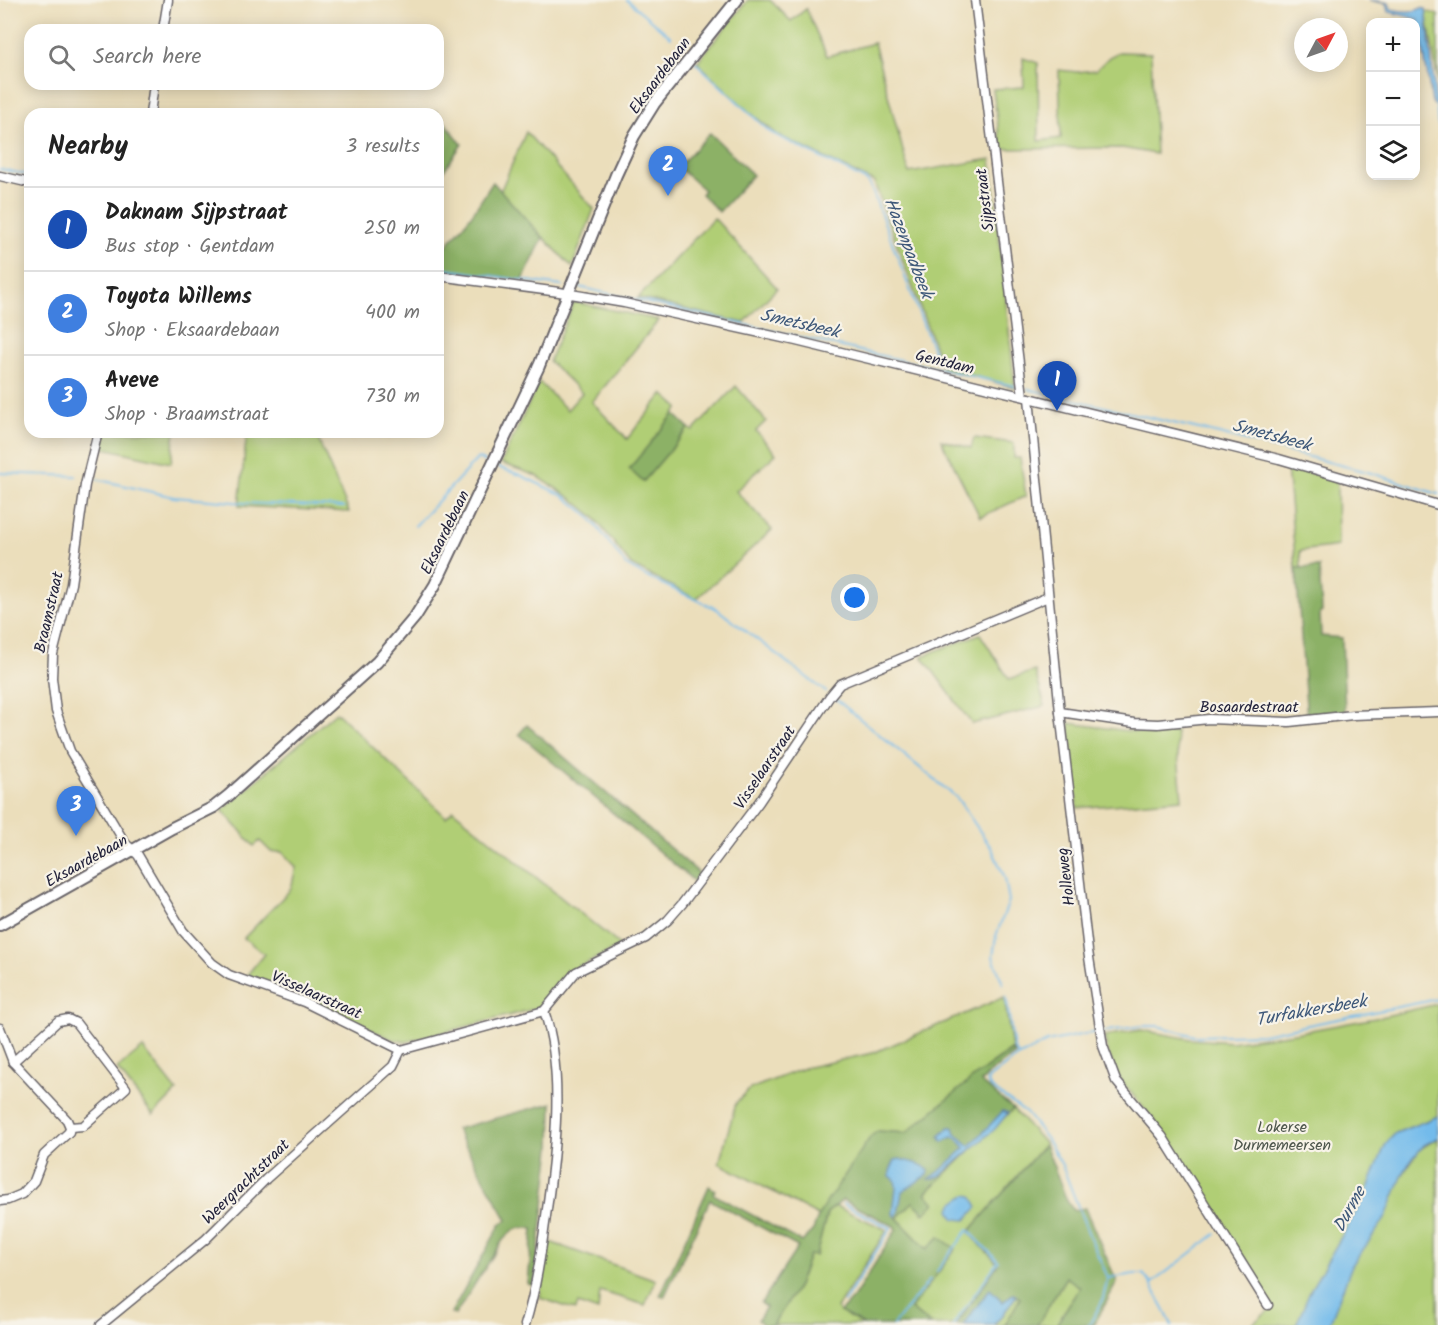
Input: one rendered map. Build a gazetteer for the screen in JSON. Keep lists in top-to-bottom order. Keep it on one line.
{"streets":{"main road":["Eksaardebaan"],"street":["Sijpstraat","Gentdam","Braamstraat","Bosaardestraat","Visselaarstraat","Holleweg","Weergrachtstraat"]},"crossings":[["Eksaardebaan","Gentdam"],["Eksaardebaan","Braamstraat"],["Eksaardebaan","Visselaarstraat"],["Sijpstraat","Gentdam"],["Sijpstraat","Holleweg"],["Gentdam","Holleweg"],["Braamstraat","Visselaarstraat"],["Bosaardestraat","Holleweg"],["Visselaarstraat","Holleweg"],["Visselaarstraat","Weergrachtstraat"]],"water":["Hazenpadbeek","Smetsbeek","Turfakkersbeek","Durme"],"parks":["Lokerse Durmemeersen"],"north":"top right","page":{"map_buttons":["+","−"],"search":"Search here","heading":["Nearby","3 results"],"pins":["2","1","3"],"list":[{"mark":"1","name":"Daknam Sijpstraat","note":"Bus stop · Gentdam","value":"250 m"},{"mark":"2","name":"Toyota Willems","note":"Shop · Eksaardebaan","value":"400 m"},{"mark":"3","name":"Aveve","note":"Shop · Braamstraat","value":"730 m"}]}}
